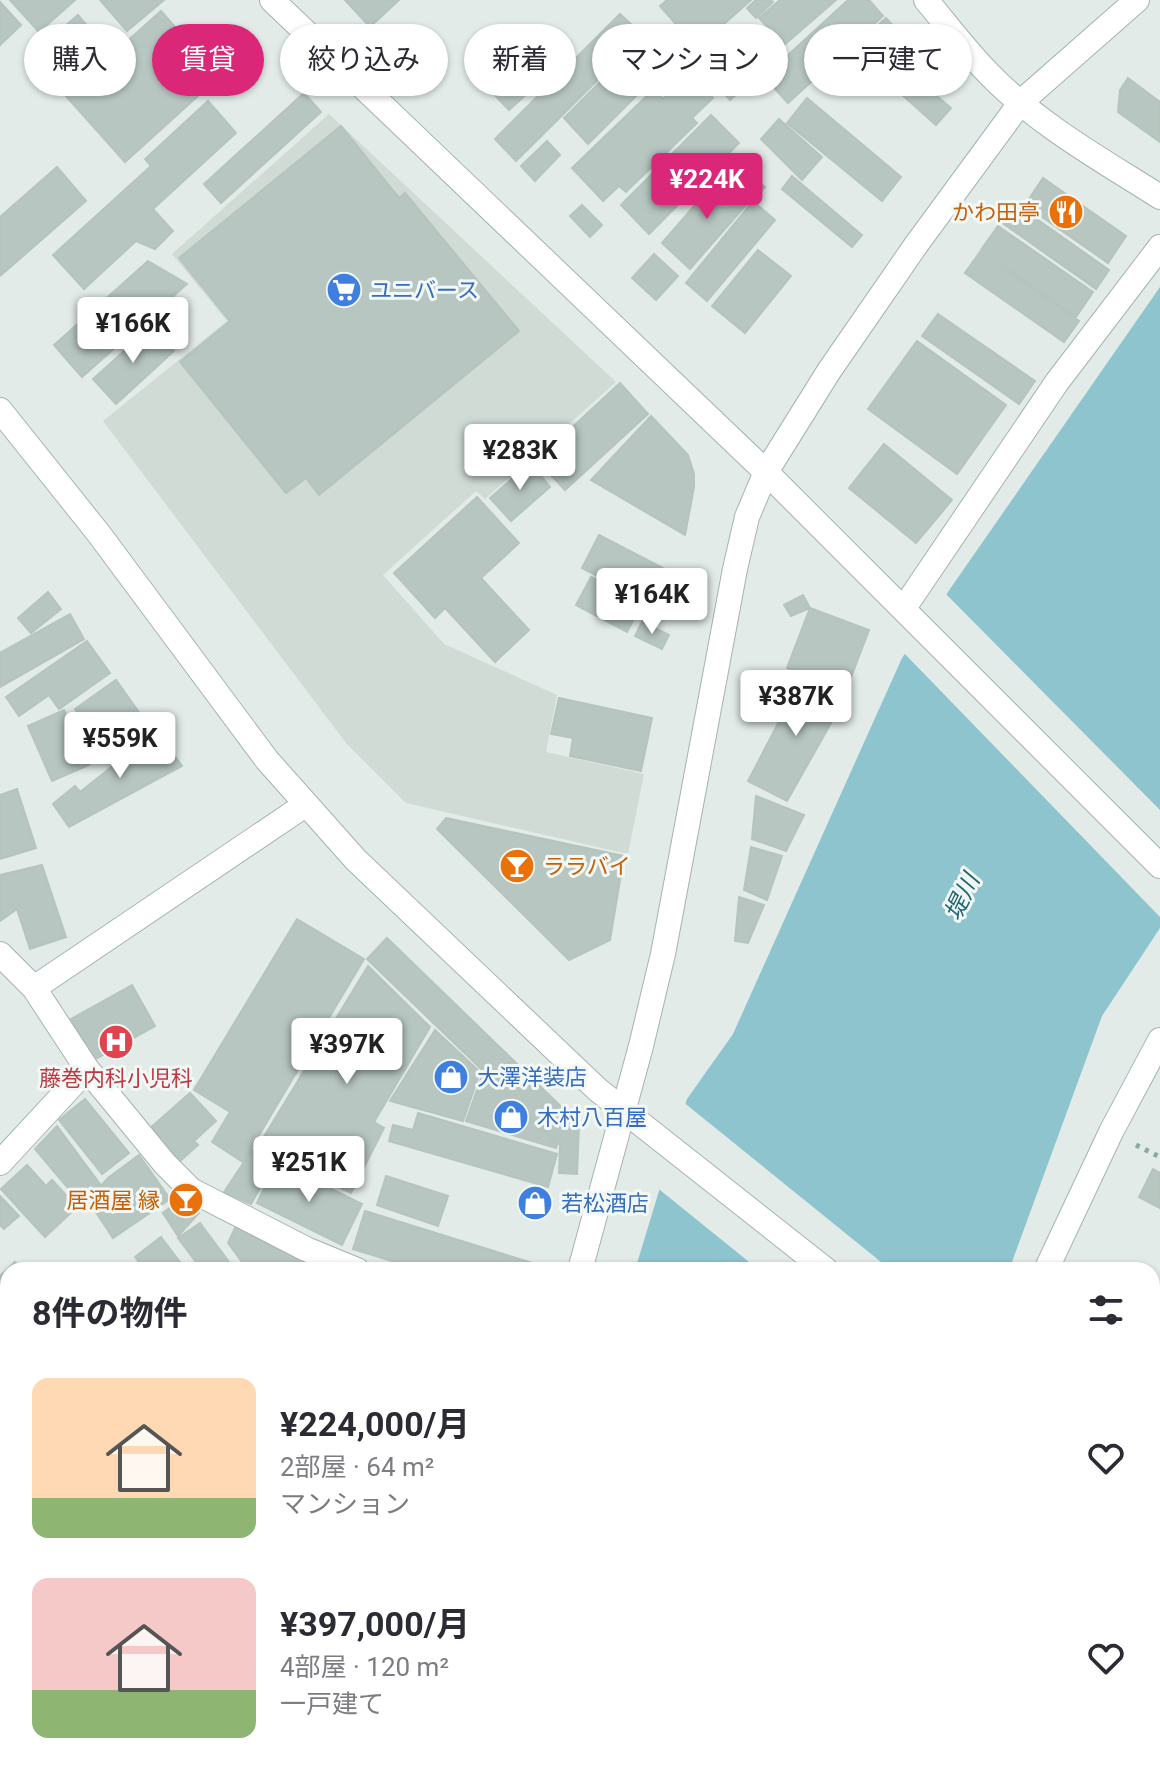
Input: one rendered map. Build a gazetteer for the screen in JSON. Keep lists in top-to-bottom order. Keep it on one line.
{"water":["堤川"],"places":{"restaurant":["かわ田亭"],"supermarket":["ユニバース"],"bar":["ララバイ","居酒屋 縁"],"hospital":["藤巻内科小児科"],"shop":["大澤洋装店","木村八百屋","若松酒店"]},"page":{"chip":["購入","賃貸","絞り込み","新着","マンション","一戸建て"],"price":["¥224K","¥166K","¥283K","¥164K","¥387K","¥559K","¥397K","¥251K"],"heading":"8件の物件","list":[{"name":"¥224,000/月","note":"2部屋 · 64 m² · マンション"},{"name":"¥397,000/月","note":"4部屋 · 120 m² · 一戸建て"}]}}
